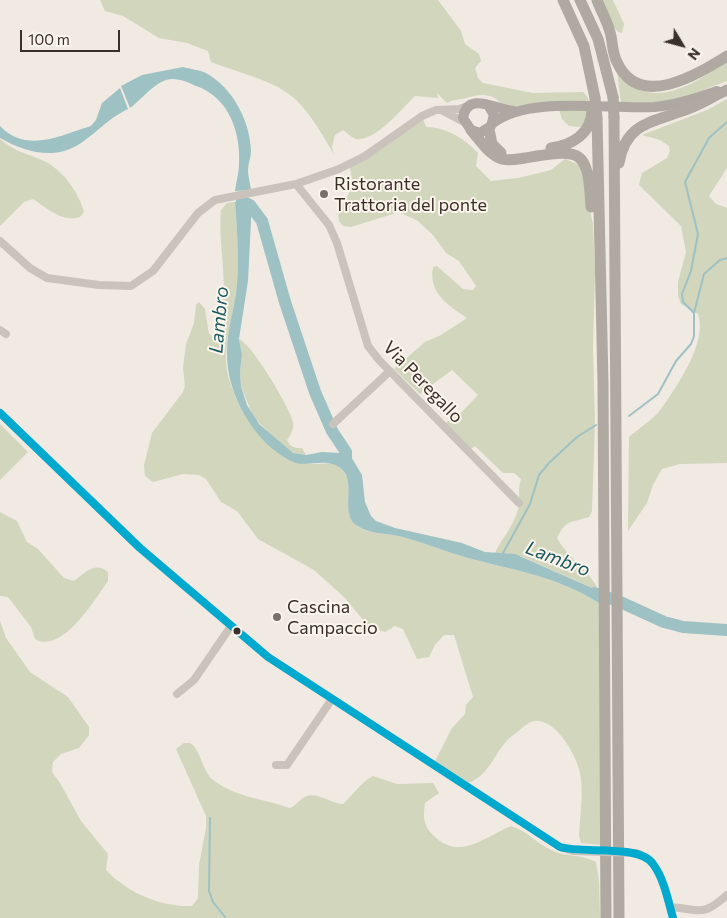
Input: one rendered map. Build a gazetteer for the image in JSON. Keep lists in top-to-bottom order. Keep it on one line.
{"streets":{"street":["Via Peregallo"]},"water":["Lambro"],"places":["Ristorante Trattoria del ponte","Cascina Campaccio"],"scale_bar":"100 m","north":"bottom right"}
